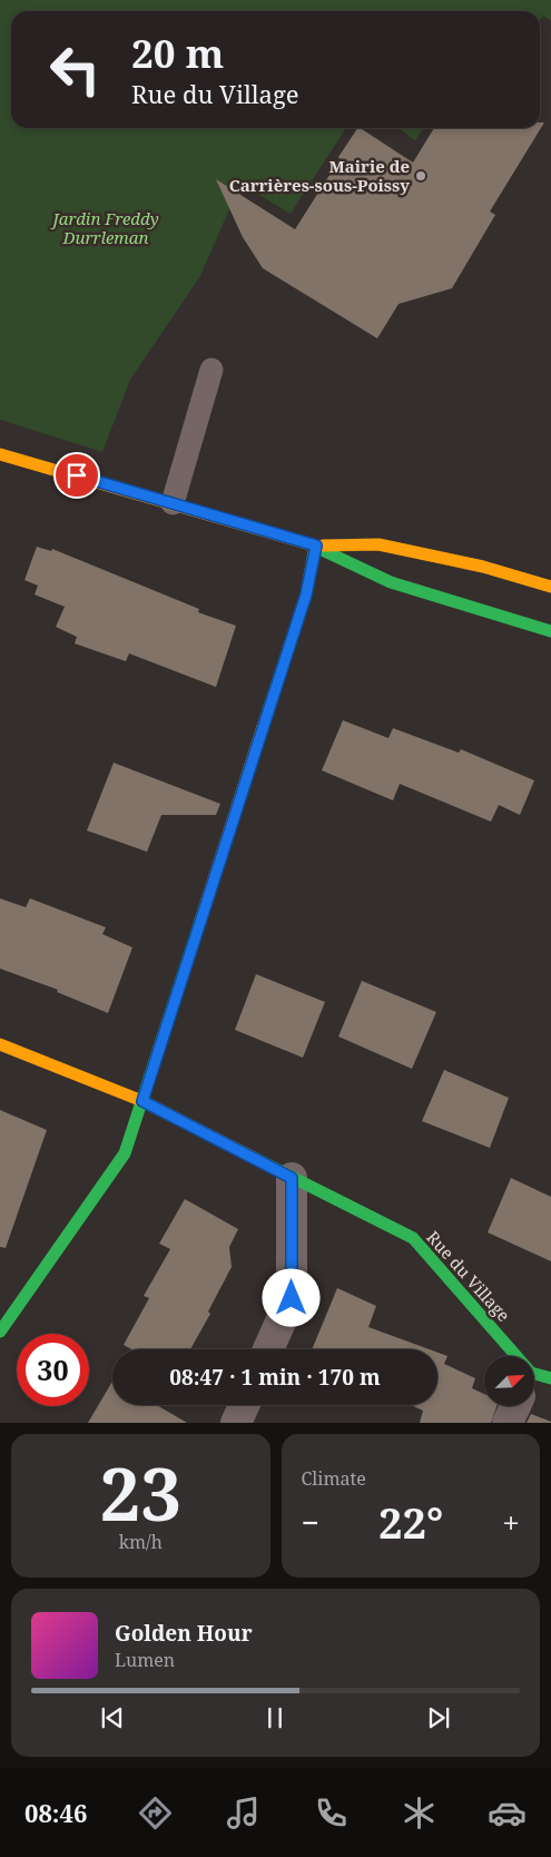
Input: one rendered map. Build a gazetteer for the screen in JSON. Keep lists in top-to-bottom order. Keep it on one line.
{"streets":{"street":["Rue du Village"]},"parks":["Jardin Freddy Durrleman"],"places":["Mairie de Carrières-sous-Poissy"],"north":"top right","page":{"turn":["20 m","Rue du Village"],"limit":"30","trip":"08:47 · 1 min · 170 m","tile":[["23","km/h"],"Climate"],"heat":["−","22°","+"],"song":["Golden Hour","Lumen"],"tabs":"08:46"}}
